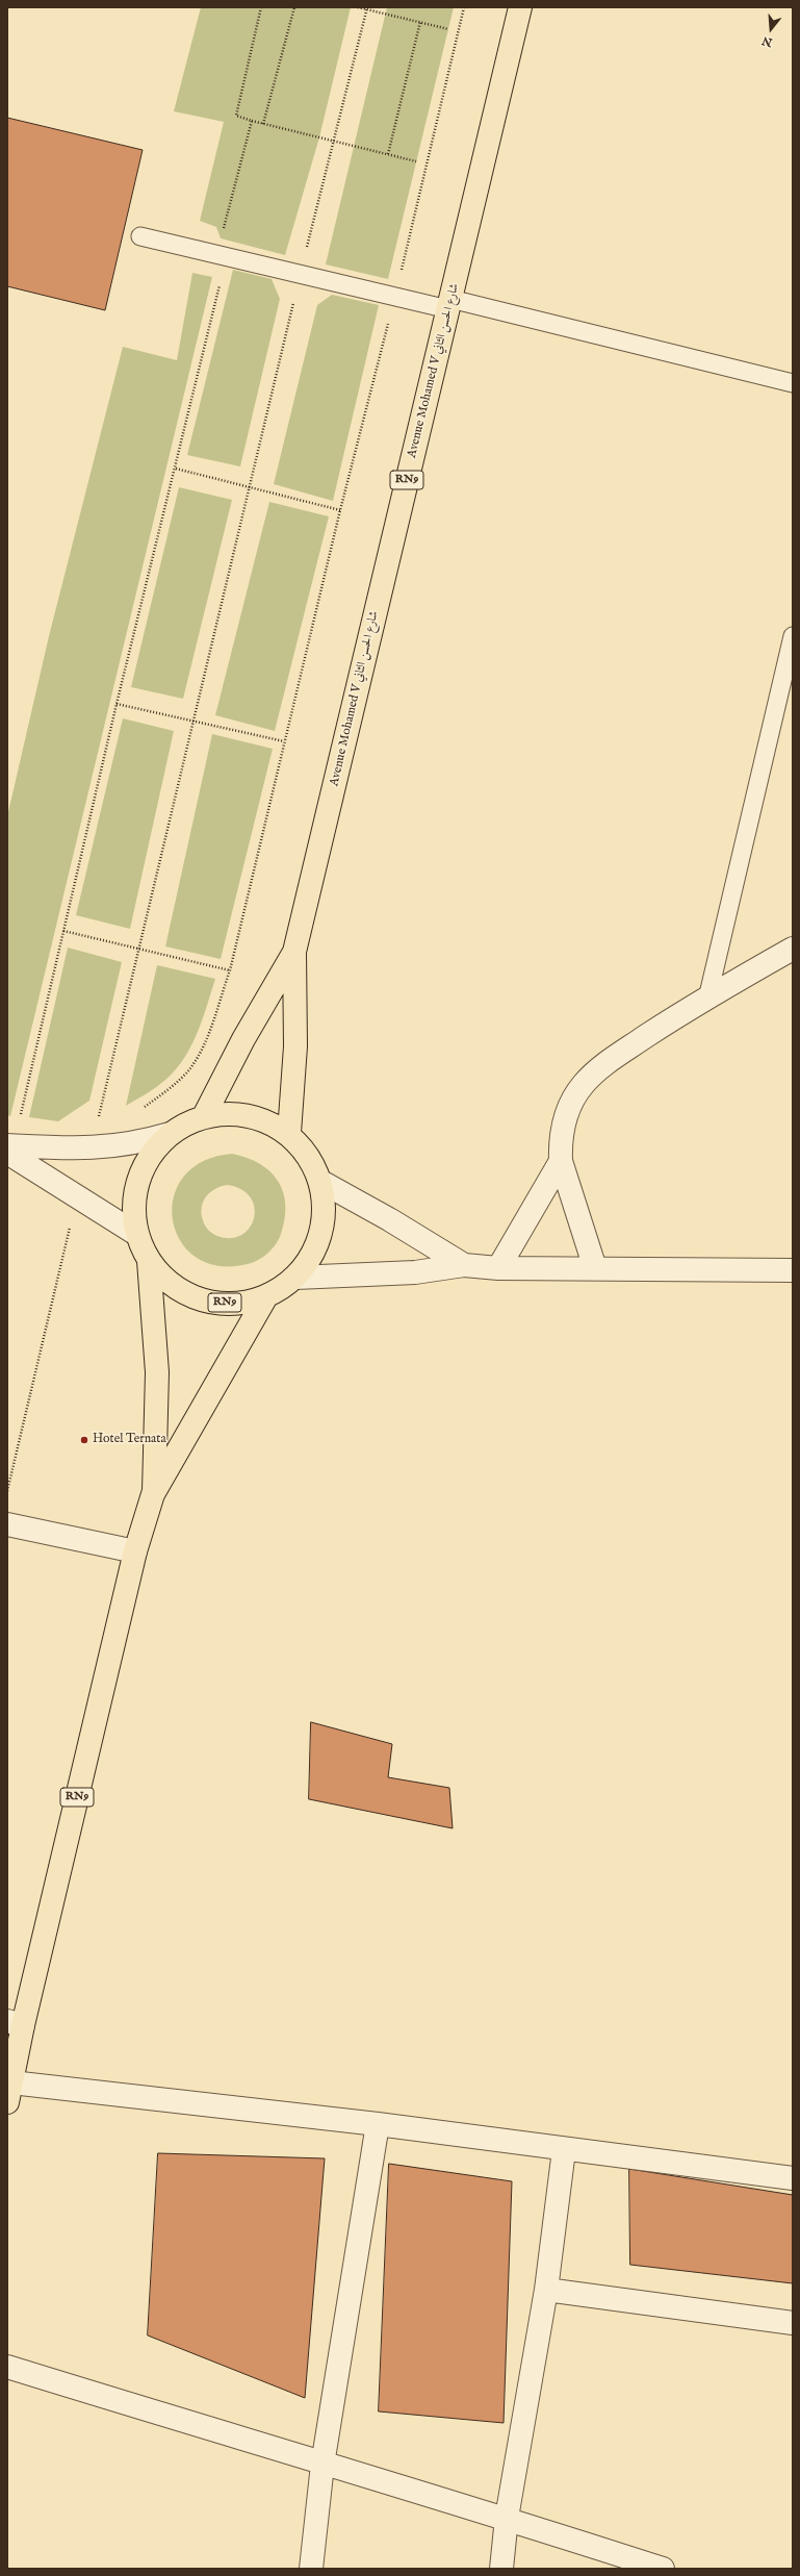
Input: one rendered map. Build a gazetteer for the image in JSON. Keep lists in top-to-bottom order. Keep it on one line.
{"streets":{"main road":["Avenue Mohamed V شارع الحسن الثاني","RN9"]},"crossings":[["Avenue Mohamed V شارع الحسن الثاني","RN9"]],"places":["Hotel Ternata"],"north":"bottom"}
